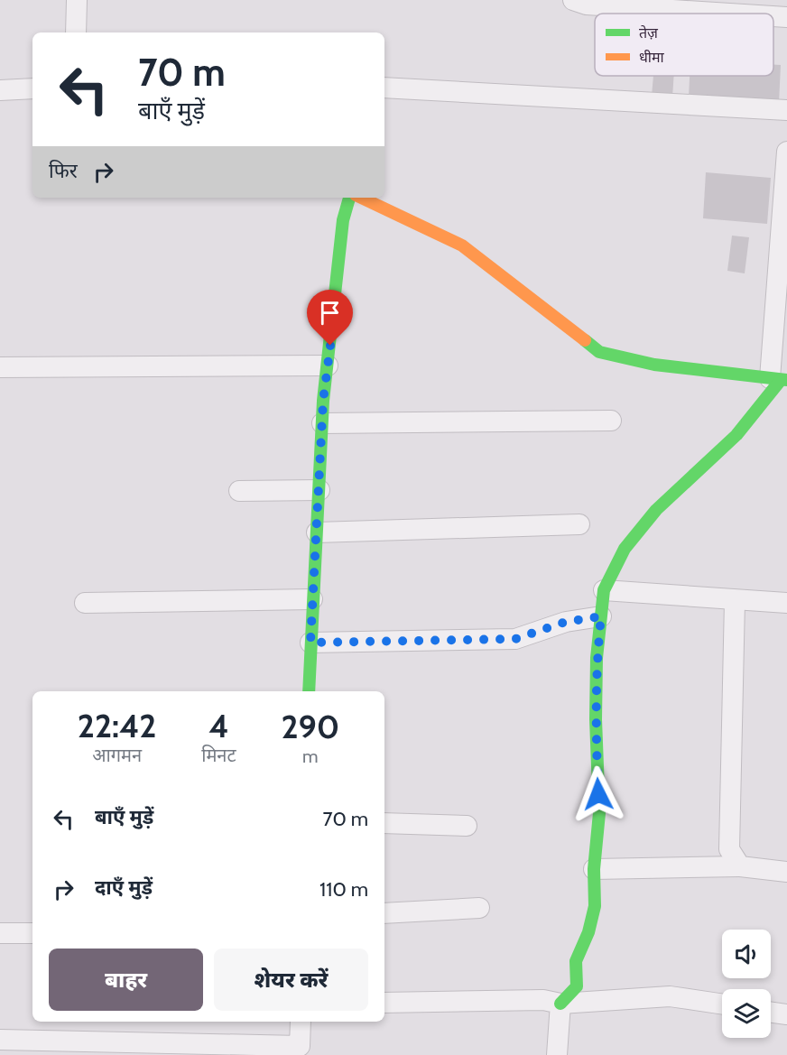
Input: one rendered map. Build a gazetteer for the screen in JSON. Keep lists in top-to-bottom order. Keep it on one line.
{"legend":["तेज़","धीमा"],"page":{"turn":["70 m","बाएँ मुड़ें"],"then":"फिर","eta":["22:42","आगमन","4","मिनट","290","m"],"list":[{"name":"बाएँ मुड़ें","value":"70 m"},{"name":"दाएँ मुड़ें","value":"110 m"}],"buttons":["बाहर","शेयर करें"]}}
